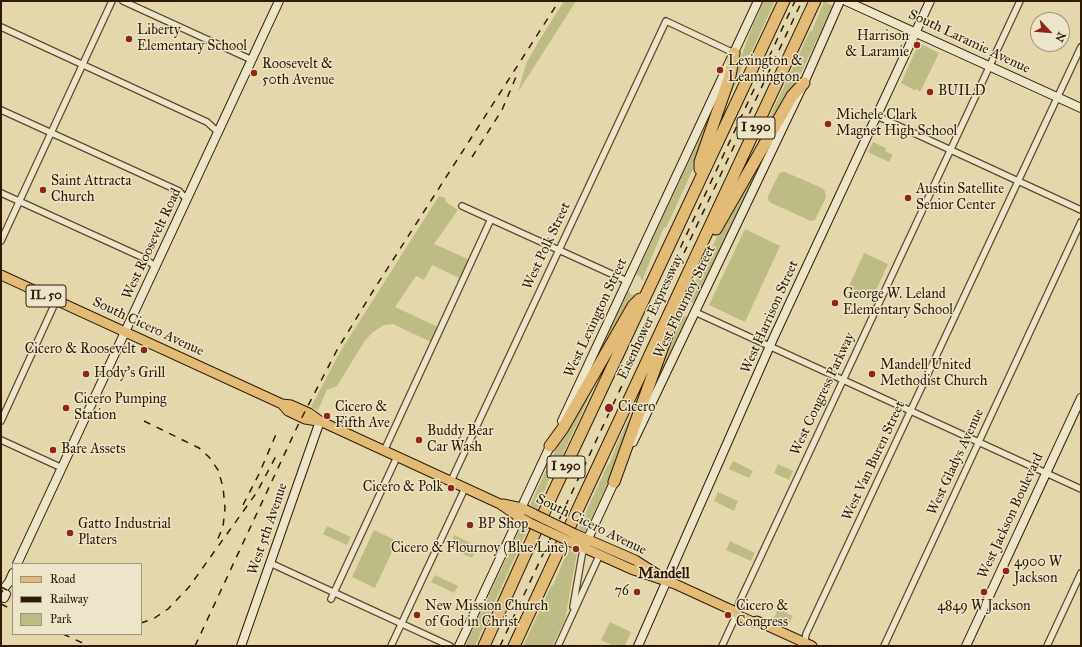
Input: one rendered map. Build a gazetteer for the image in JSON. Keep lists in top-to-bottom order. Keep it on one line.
{"streets":{"highway":["I 290","Eisenhower Expressway"],"main road":["IL 50","South Cicero Avenue"],"street":["South Laramie Avenue","West Roosevelt Road","West Polk Street","West Flournoy Street","West Harrison Street","West Lexington Street","West Congress Parkway","West Van Buren Street","West Gladys Avenue","West Jackson Boulevard","West 5th Avenue"]},"crossings":[["South Laramie Avenue","West Harrison Street"],["South Laramie Avenue","West Congress Parkway"],["South Laramie Avenue","West Van Buren Street"],["West Roosevelt Road","South Cicero Avenue"],["West Polk Street","West Lexington Street"],["West Polk Street","South Cicero Avenue"],["West Flournoy Street","South Cicero Avenue"],["West Harrison Street","South Cicero Avenue"],["West Lexington Street","South Cicero Avenue"],["South Cicero Avenue","West Congress Parkway"],["South Cicero Avenue","West Van Buren Street"],["South Cicero Avenue","West 5th Avenue"]],"districts":["Mandell"],"places":["Liberty Elementary School","Harrison & Laramie","Lexington & Leamington","Roosevelt & 50th Avenue","BUILD","Michele Clark Magnet High School","Saint Attracta Church","Austin Satellite Senior Center","George W. Leland Elementary School","Cicero & Roosevelt","Hody's Grill","Mandell United Methodist Church","Cicero Pumping Station","Cicero","Cicero & Fifth Ave","Buddy Bear Car Wash","Bare Assets","Cicero & Polk","BP Shop","Gatto Industrial Platers","Cicero & Flournoy (Blue Line)","4900 W Jackson","76","4849 W Jackson","New Mission Church of God in Christ","Cicero & Congress"],"legend":["Road","Railway","Park"],"north":"bottom right"}
